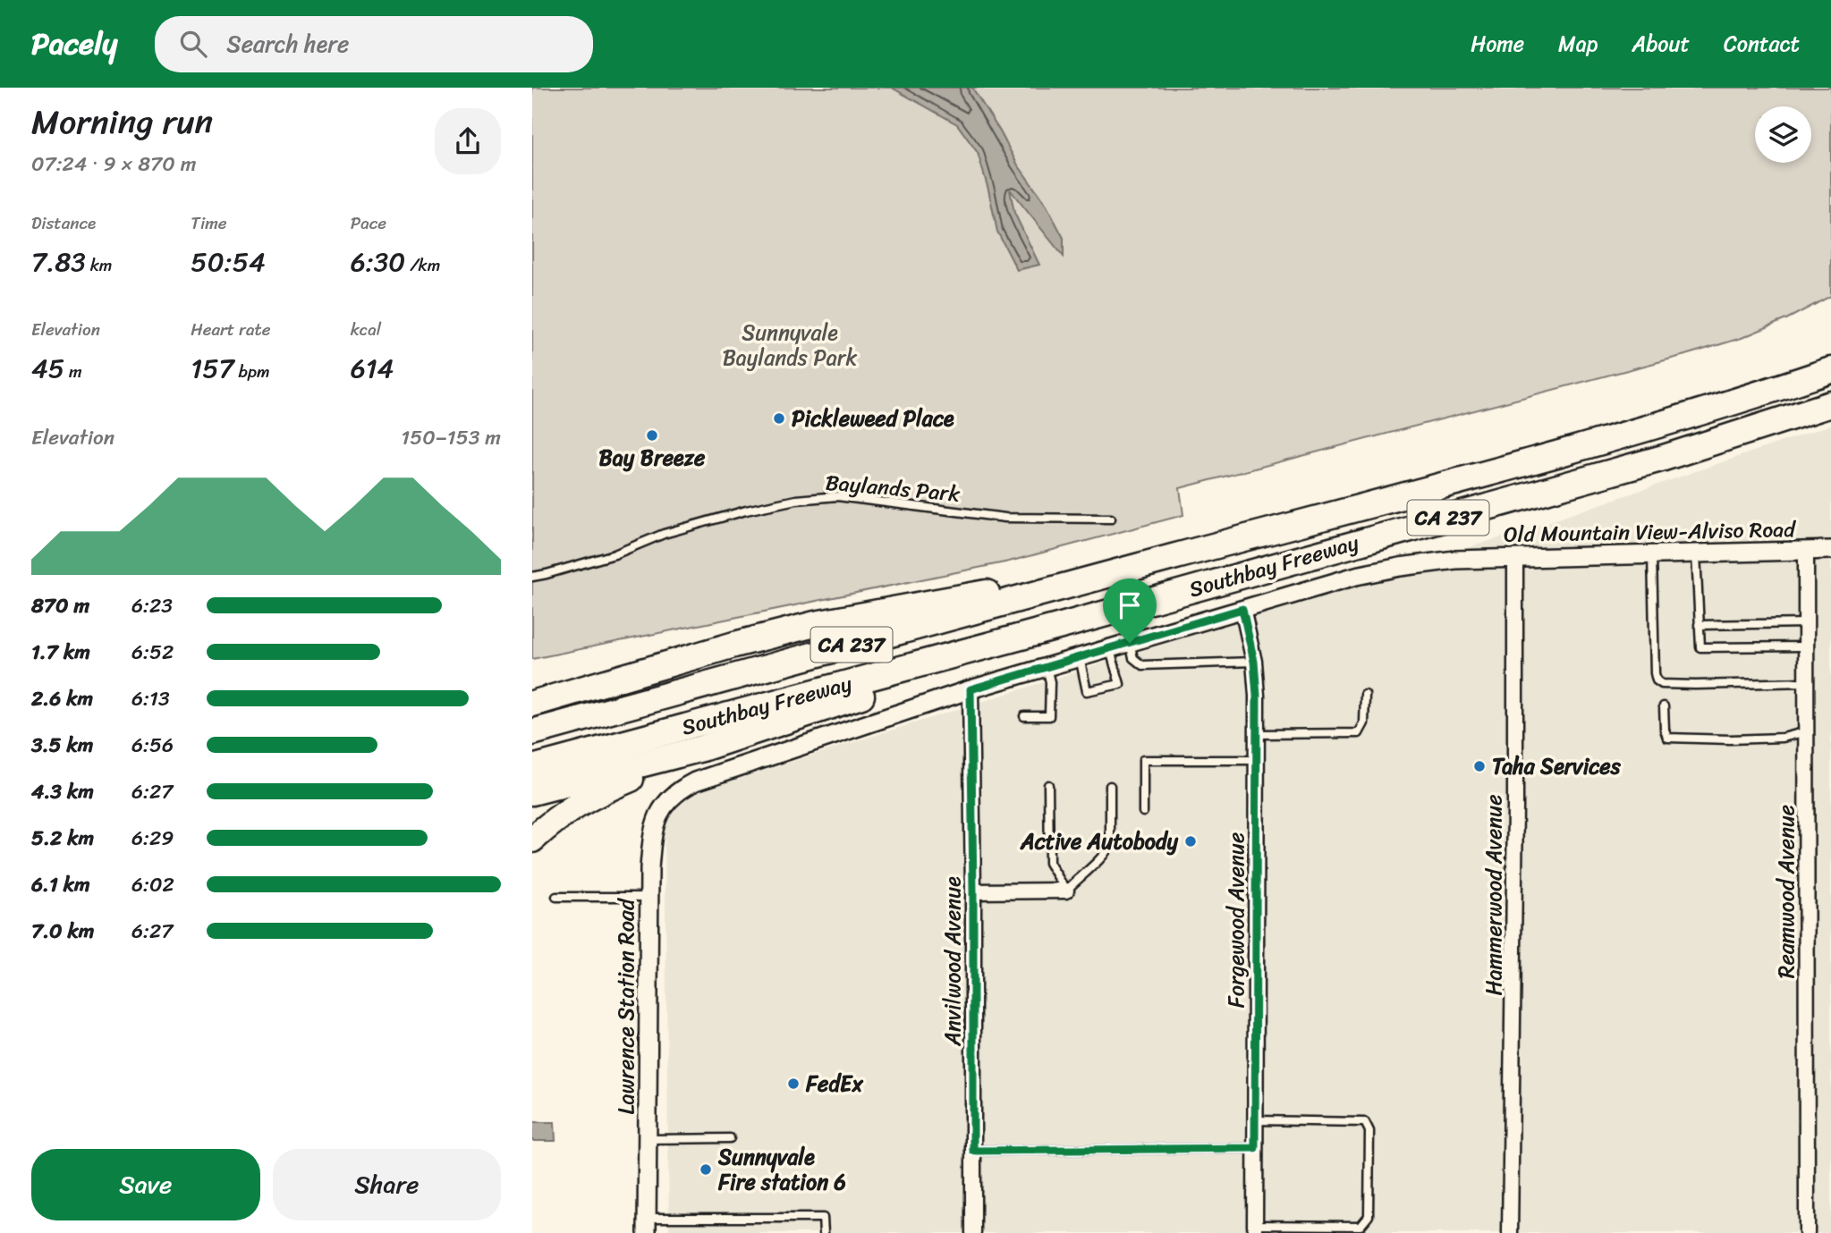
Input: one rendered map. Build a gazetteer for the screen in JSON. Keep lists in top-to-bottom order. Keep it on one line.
{"streets":{"highway":["CA 237","Southbay Freeway"],"street":["Old Mountain View-Alviso Road","Reamwood Avenue","Hammerwood Avenue","Forgewood Avenue","Anvilwood Avenue","Lawrence Station Road"],"lane":["Baylands Park"]},"crossings":[["Old Mountain View-Alviso Road","Reamwood Avenue"],["Old Mountain View-Alviso Road","Hammerwood Avenue"],["Old Mountain View-Alviso Road","Forgewood Avenue"],["Old Mountain View-Alviso Road","Anvilwood Avenue"],["Old Mountain View-Alviso Road","Lawrence Station Road"]],"parks":["Sunnyvale Baylands Park"],"places":["Pickleweed Place","Bay Breeze","Taha Services","Active Autobody","FedEx","Sunnyvale Fire station 6"],"page":{"header":"Pacely","search":"Search here","nav":["Home","Map","About","Contact"],"heading":["Morning run","07:24 · 9 × 870 m"],"stats":[["Distance","7.83 km"],["Time","50:54"],["Pace","6:30 /km"],["Elevation","45 m"],["Heart rate","157 bpm"],["kcal","614"]],"chart":["Elevation","150–153 m"],"list":[{"name":"870 m","note":"6:23"},{"name":"1.7 km","note":"6:52"},{"name":"2.6 km","note":"6:13"},{"name":"3.5 km","note":"6:56"},{"name":"4.3 km","note":"6:27"},{"name":"5.2 km","note":"6:29"},{"name":"6.1 km","note":"6:02"},{"name":"7.0 km","note":"6:27"}],"buttons":["Save","Share"]}}
